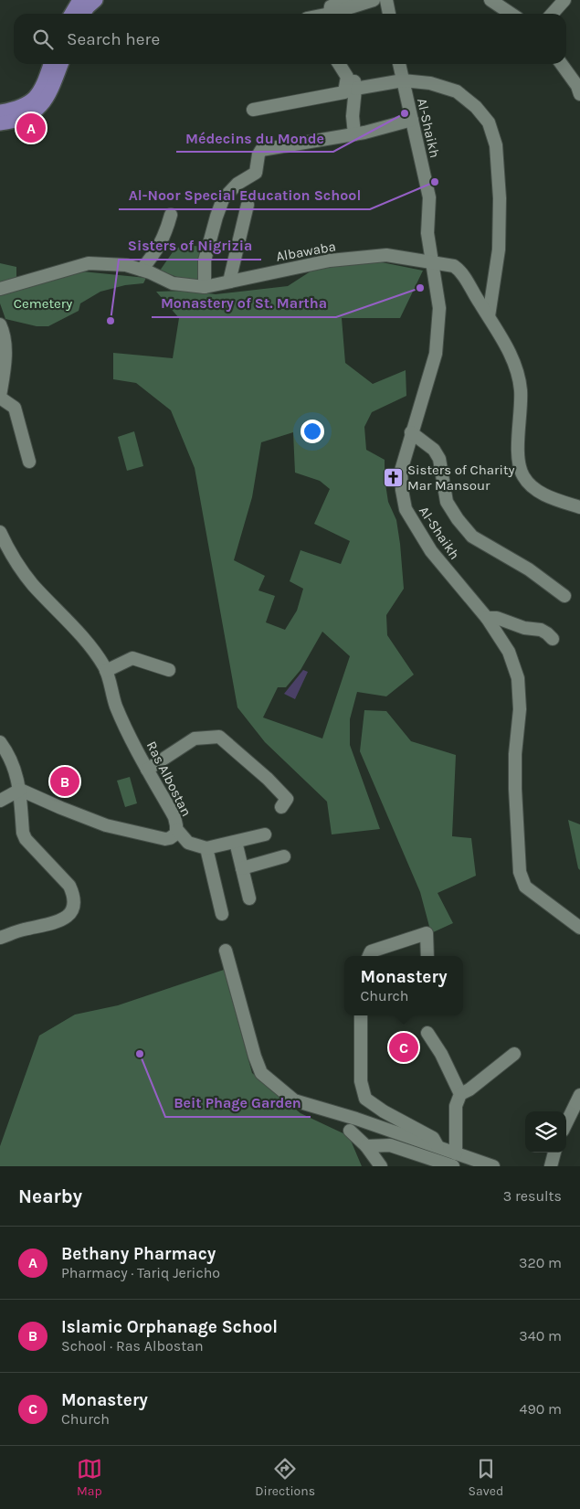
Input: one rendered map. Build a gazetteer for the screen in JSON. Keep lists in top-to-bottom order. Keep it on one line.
{"streets":{"street":["Al-Shaikh","Albawaba","Ras Albostan"]},"crossings":[["Al-Shaikh","Albawaba"]],"parks":["Cemetery"],"places":{"other":["Médecins du Monde","Al-Noor Special Education School","Monastery of St. Martha","Sisters of Nigrizia","Beit Phage Garden"],"church":["Sisters of Charity Mar Mansour"]},"page":{"search":"Search here","pins":["A","B","C"],"popup":["Monastery","Church"],"heading":["Nearby","3 results"],"list":[{"mark":"A","name":"Bethany Pharmacy","note":"Pharmacy · Tariq Jericho","value":"320 m"},{"mark":"B","name":"Islamic Orphanage School","note":"School · Ras Albostan","value":"340 m"},{"mark":"C","name":"Monastery","note":"Church","value":"490 m"}],"nav":["Map","Directions","Saved"]}}
